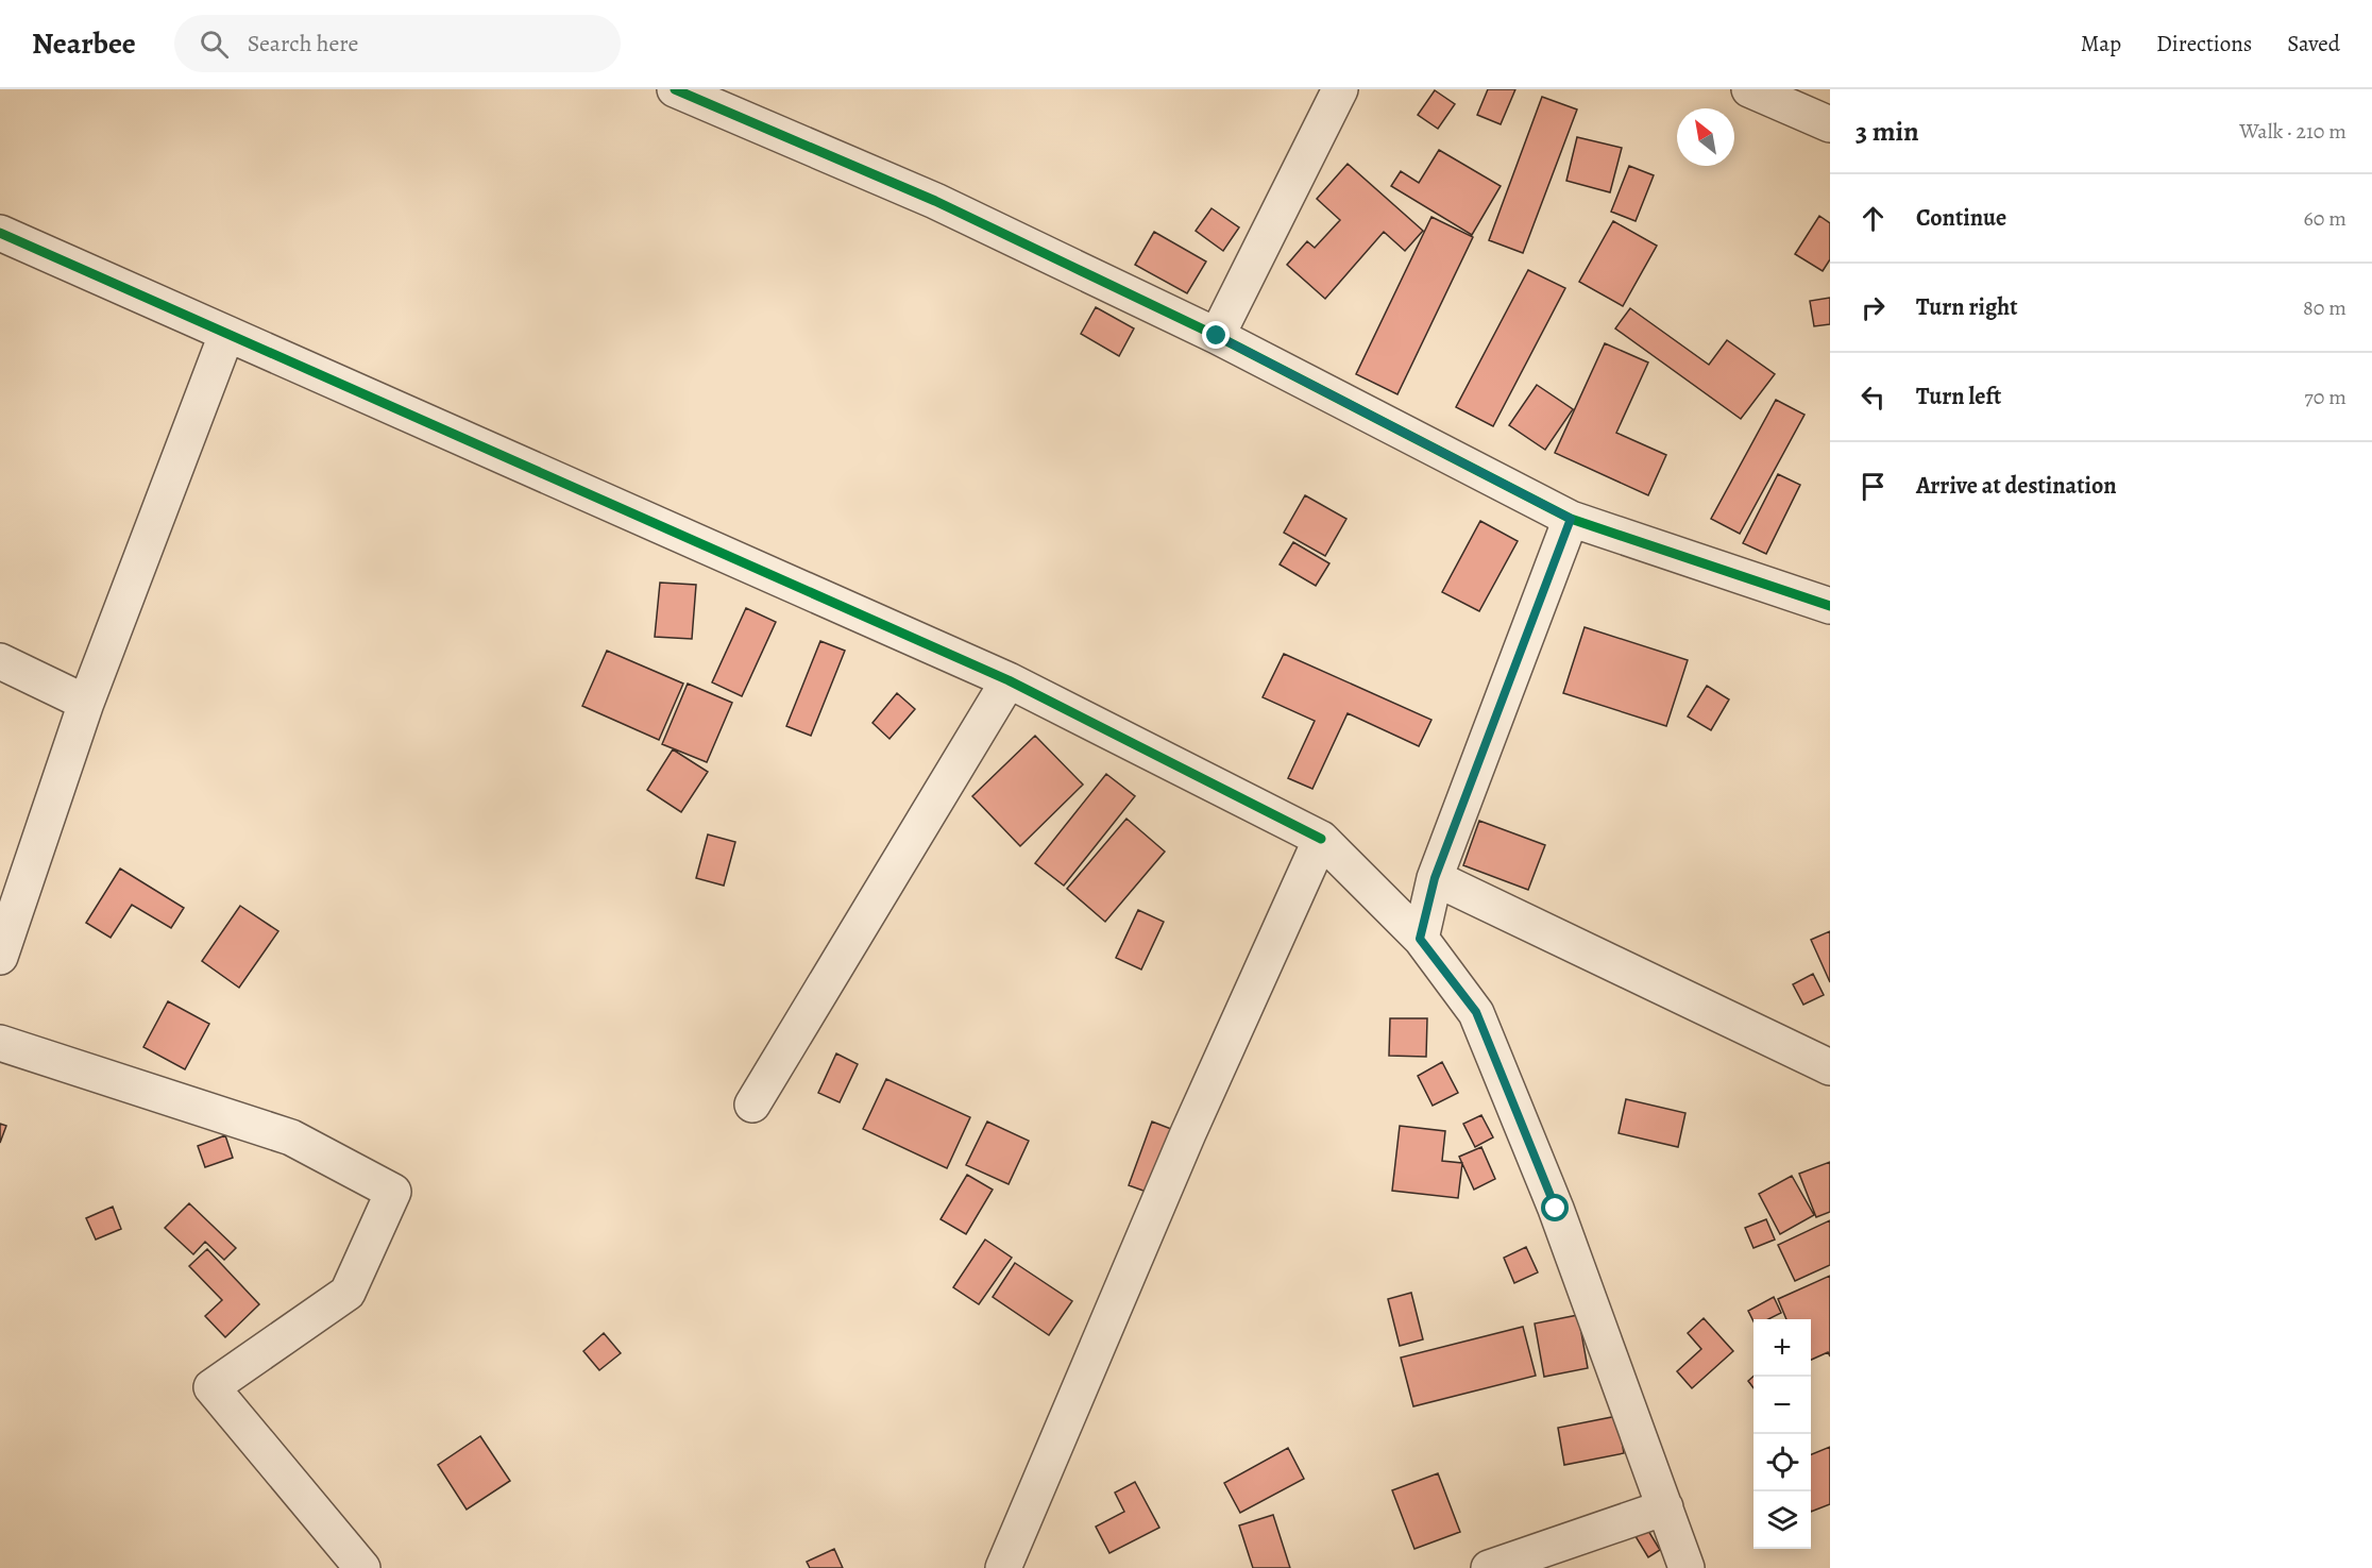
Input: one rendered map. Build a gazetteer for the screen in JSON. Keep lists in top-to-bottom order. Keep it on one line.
{"north":"top left","page":{"header":"Nearbee","search":"Search here","nav":["Map","Directions","Saved"],"heading":["3 min","Walk · 210 m"],"list":[["Continue","60 m"],["Turn right","80 m"],["Turn left","70 m"],"Arrive at destination"],"map_buttons":["+","−"]}}
